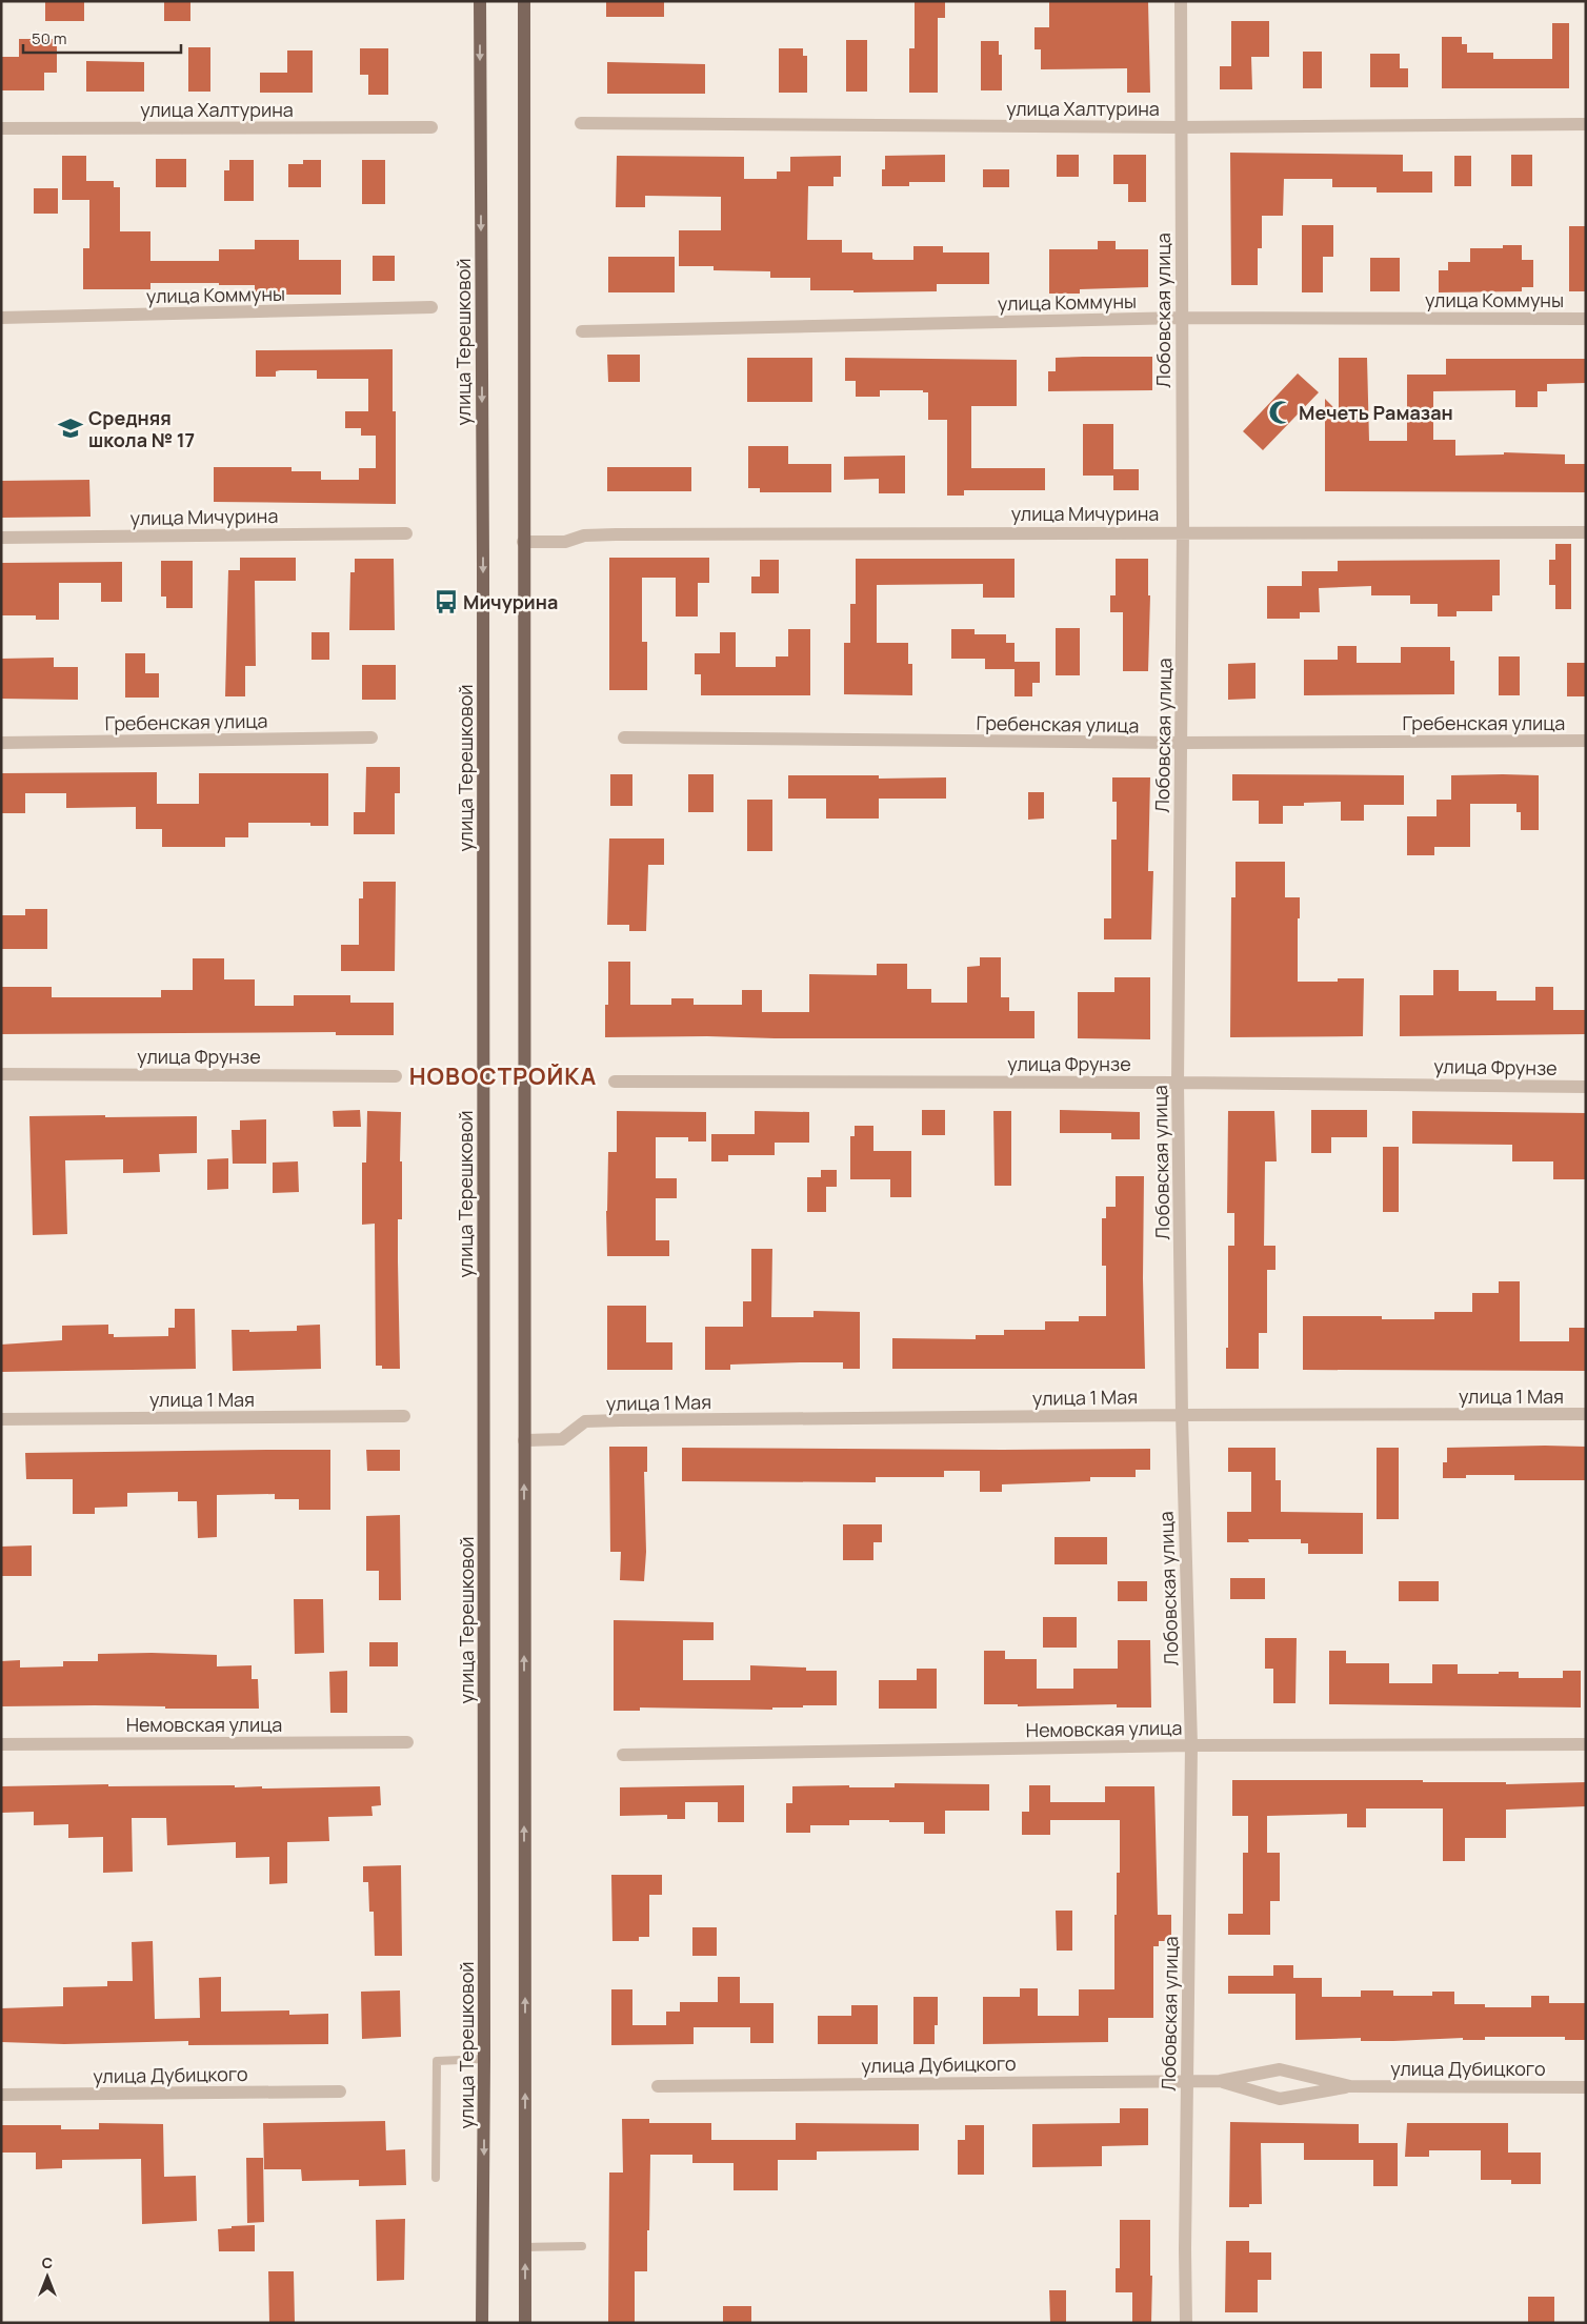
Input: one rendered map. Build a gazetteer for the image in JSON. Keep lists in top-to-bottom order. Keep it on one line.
{"streets":{"main road":["улица Терешковой"],"street":["улица Халтурина","улица Коммуны","Лобовская улица","улица Мичурина","Гребенская улица","улица Фрунзе","улица 1 Мая","Немовская улица","улица Дубицкого"]},"crossings":[["улица Халтурина","Лобовская улица"],["улица Коммуны","Лобовская улица"],["Лобовская улица","улица Мичурина"],["Лобовская улица","Гребенская улица"],["Лобовская улица","улица Фрунзе"],["Лобовская улица","улица 1 Мая"],["Лобовская улица","Немовская улица"],["Лобовская улица","улица Дубицкого"]],"districts":["НОВОСТРОЙКА"],"places":{"mosque":["Мечеть Рамазан"],"school or university":["Средняя школа № 17"],"bus stop":["Мичурина"]},"scale_bar":"50 m","north":"top"}
